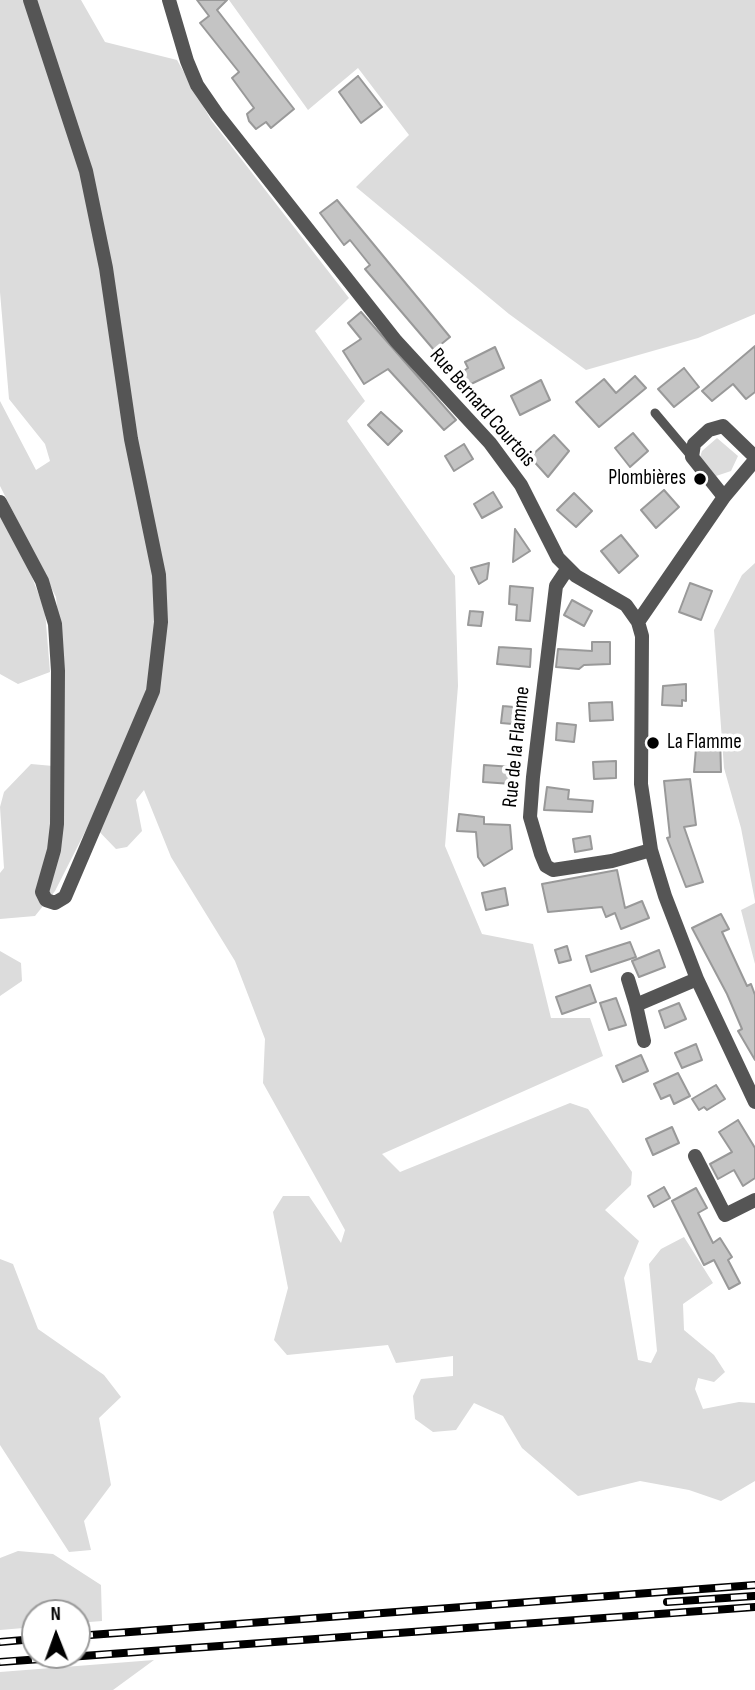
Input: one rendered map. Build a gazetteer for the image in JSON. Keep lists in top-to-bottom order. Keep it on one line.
{"streets":{"street":["Rue Bernard Courtois","Rue de la Flamme"]},"crossings":[["Rue Bernard Courtois","Rue de la Flamme"]],"places":["Plombières","La Flamme"],"north":"top"}
